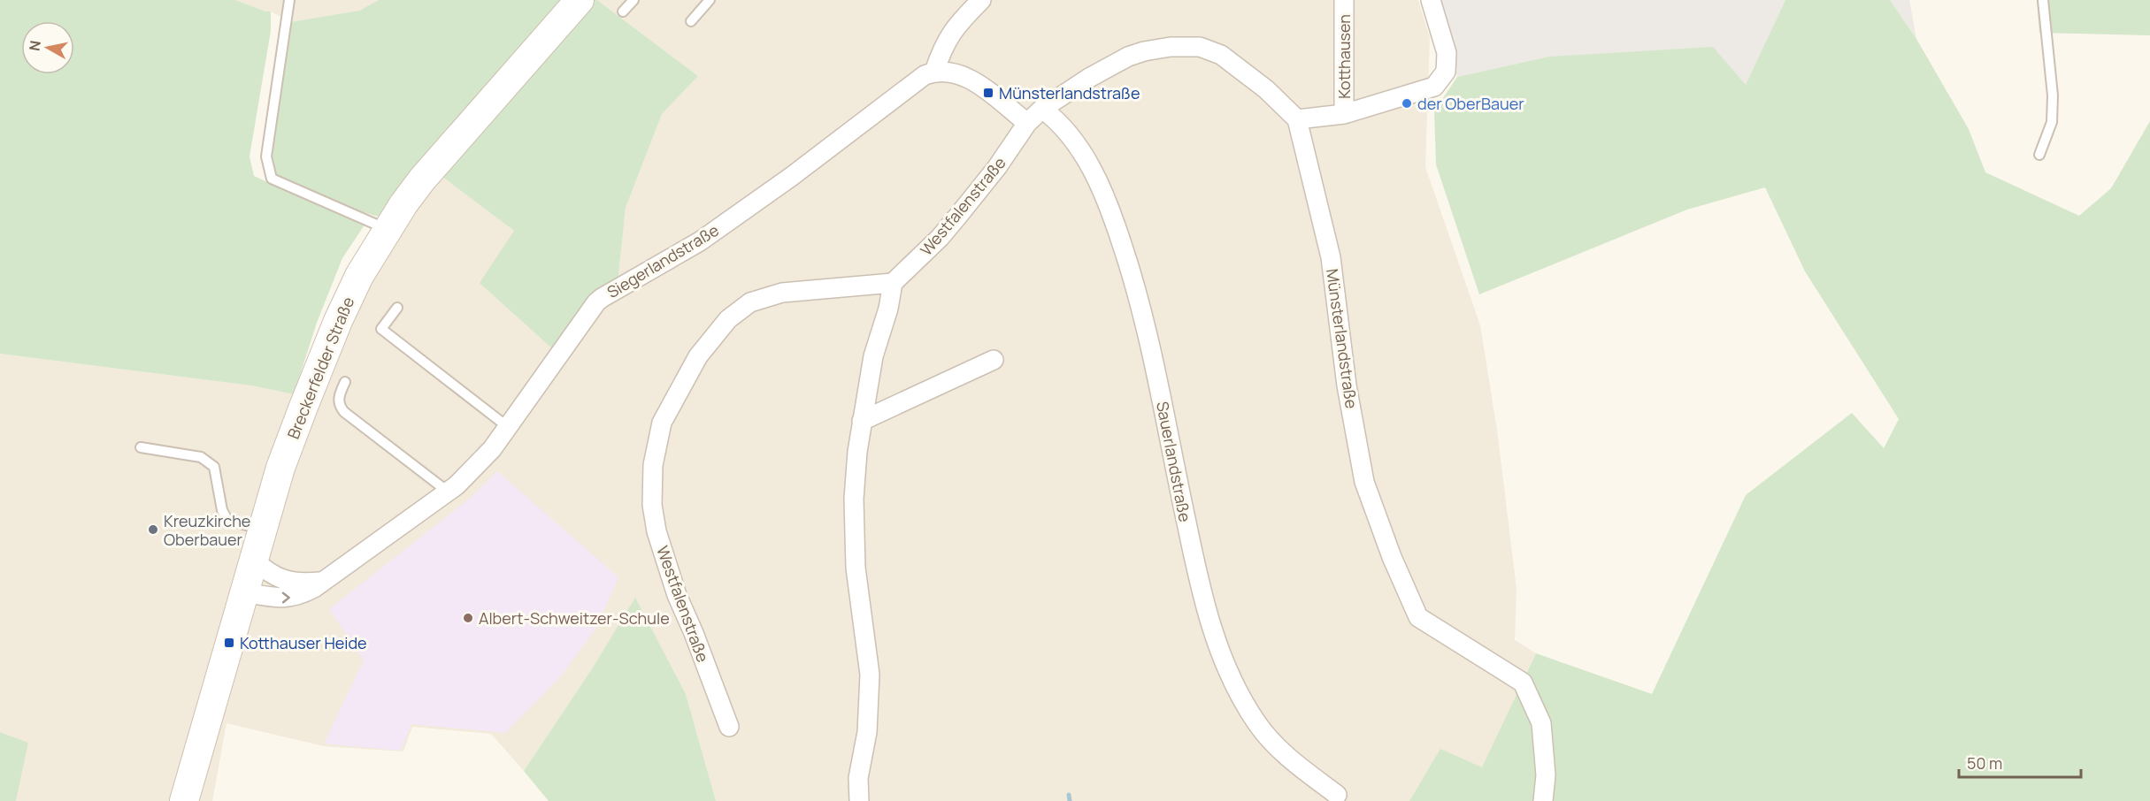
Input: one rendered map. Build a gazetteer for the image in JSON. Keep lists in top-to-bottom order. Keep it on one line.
{"streets":{"main road":["Breckerfelder Straße"],"street":["Kotthausen","Westfalenstraße","Siegerlandstraße","Münsterlandstraße","Sauerlandstraße"]},"crossings":[["Siegerlandstraße","Breckerfelder Straße"]],"places":{"transit":["Münsterlandstraße","Kotthauser Heide"],"other":["der OberBauer","Kreuzkirche Oberbauer","Albert-Schweitzer-Schule"]},"scale_bar":"50 m","north":"left"}
